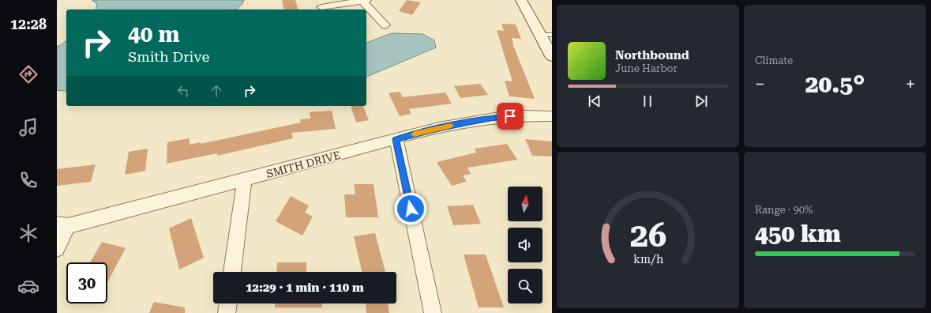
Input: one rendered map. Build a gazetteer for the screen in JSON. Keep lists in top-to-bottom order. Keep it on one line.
{"streets":{"street":["SMITH DRIVE"]},"north":"top","page":{"tabs":"12:28","tile":["Climate",["Range · 90%","450 km"]],"turn":["40 m","Smith Drive"],"song":["Northbound","June Harbor"],"heat":["−","20.5°","+"],"limit":"30","trip":"12:29 · 1 min · 110 m","gauge":["26","km/h"]}}
